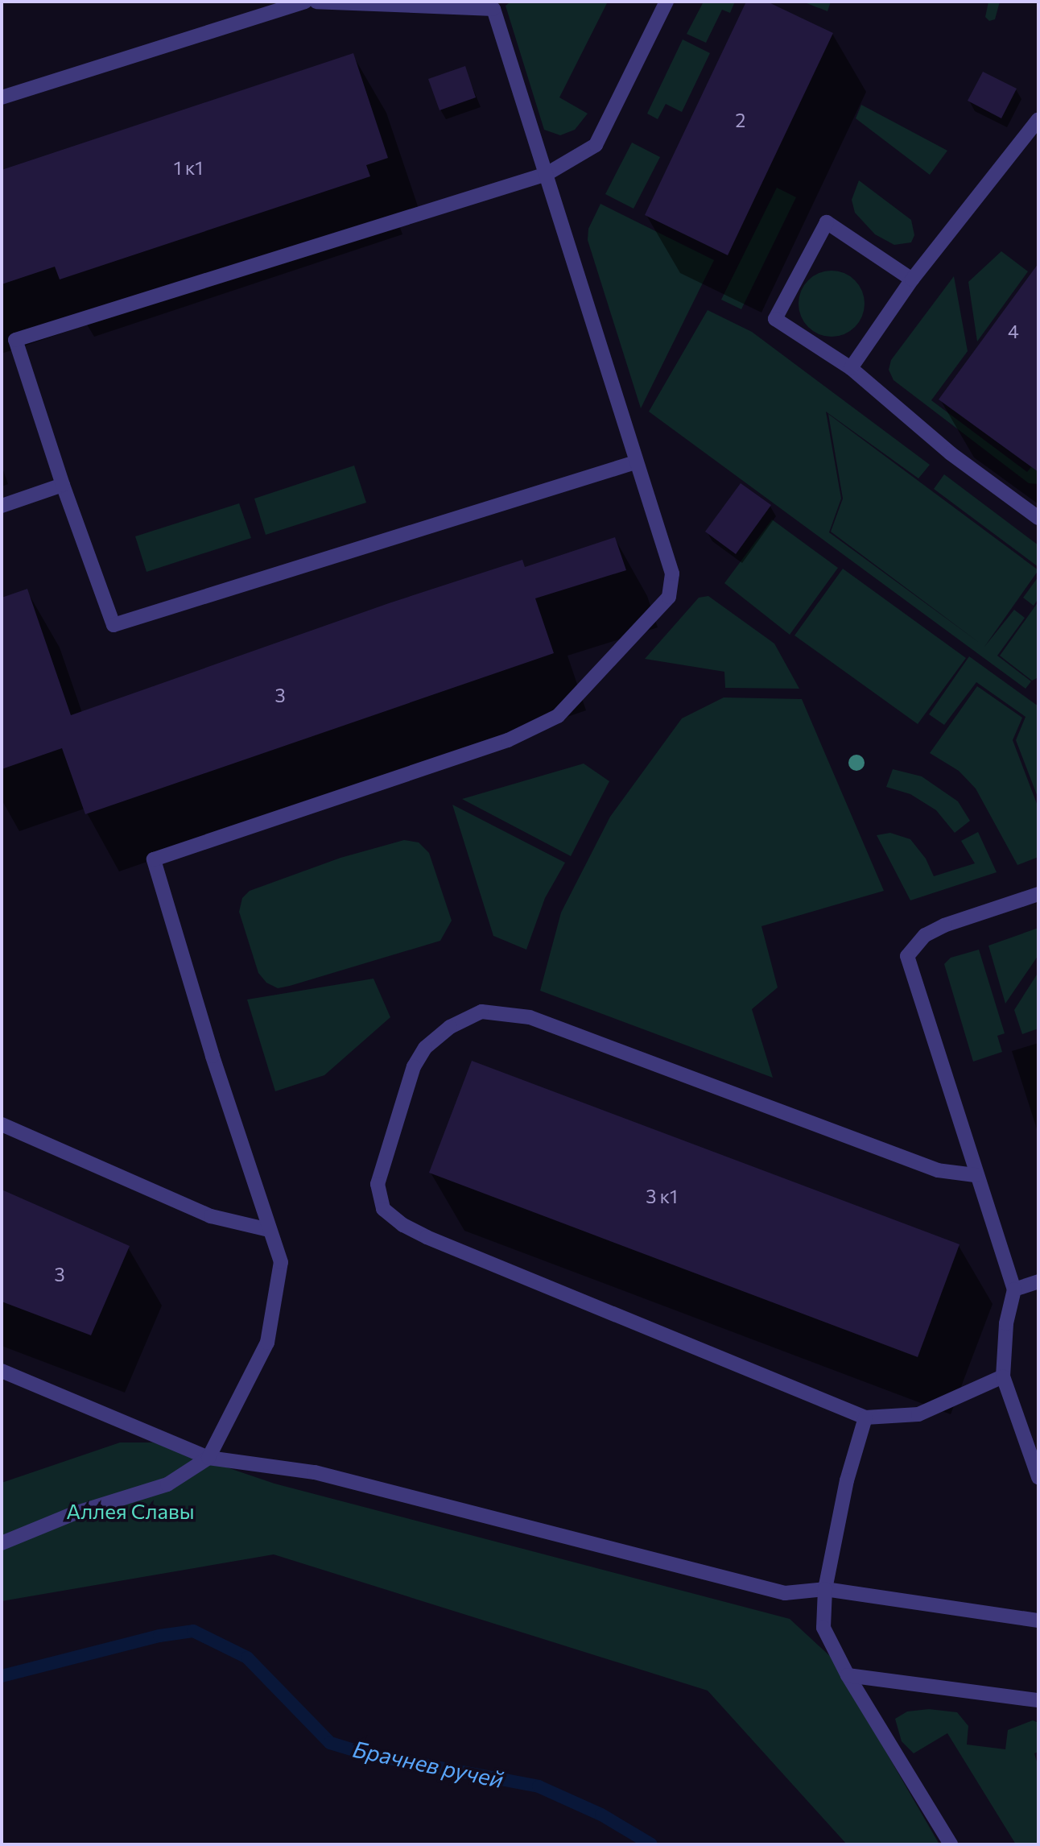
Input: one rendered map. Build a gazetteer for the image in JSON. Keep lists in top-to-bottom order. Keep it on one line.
{"water":["Брачнев ручей"],"parks":["Аллея Славы"],"house_numbers":["2","1 к1","4","3","3 к1","3"]}
